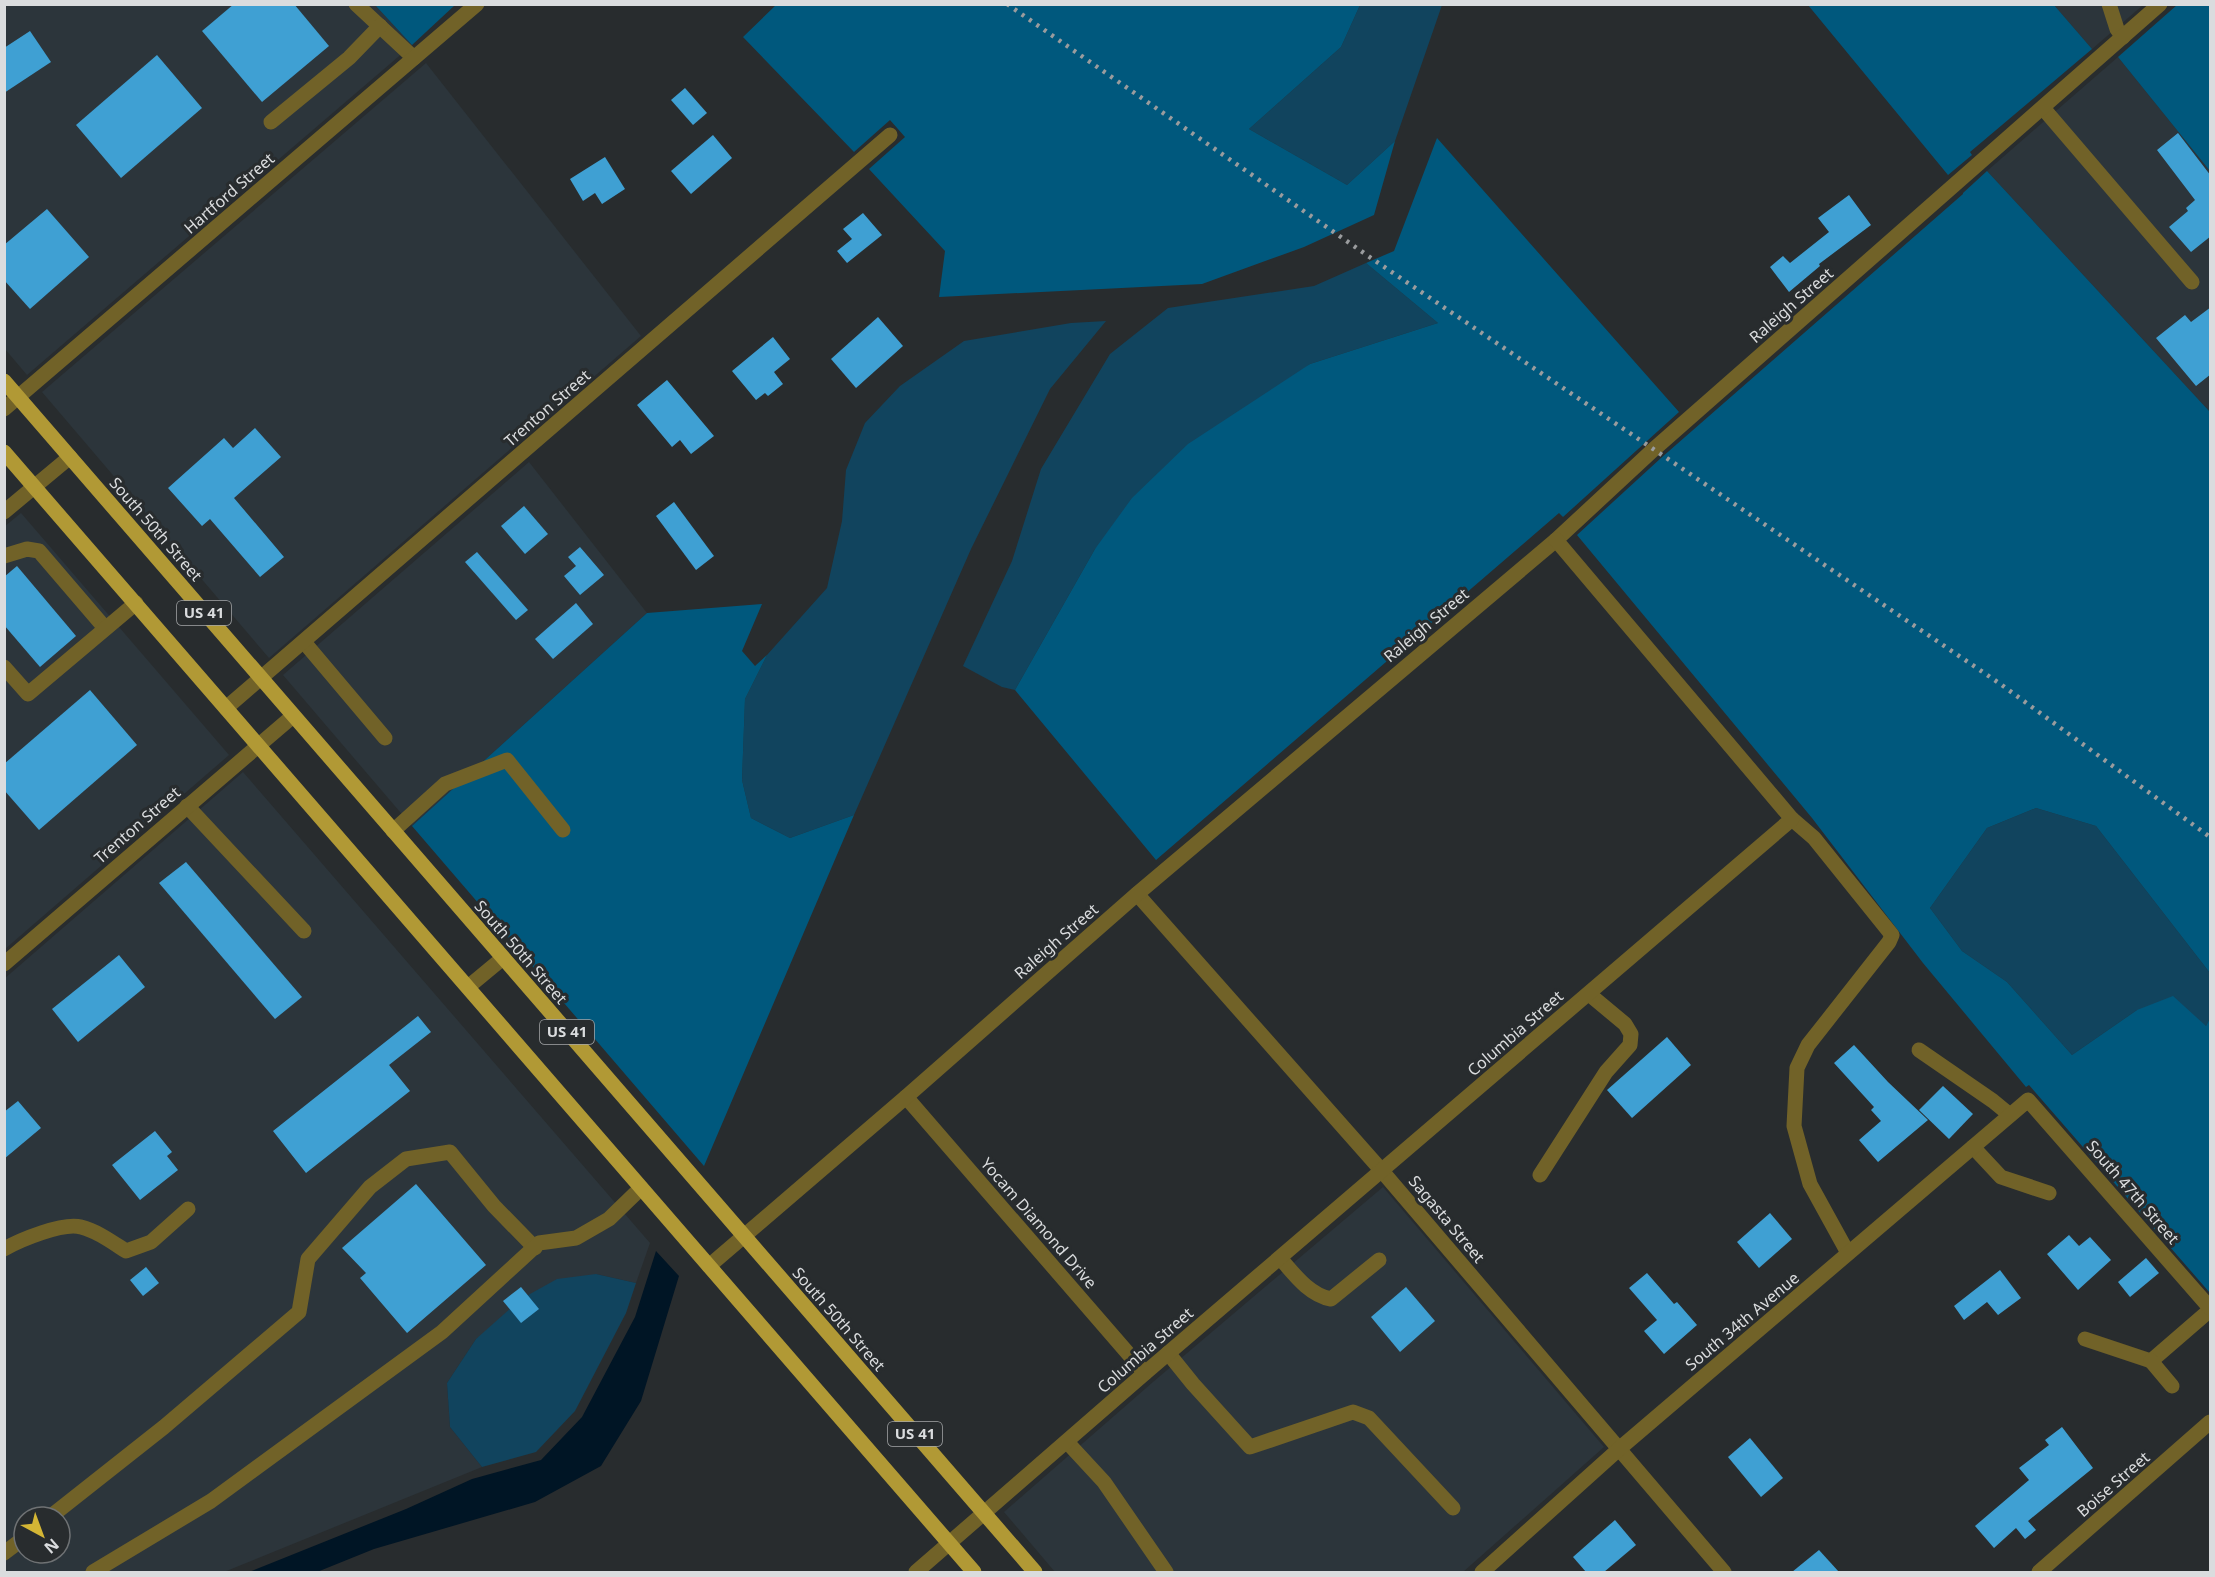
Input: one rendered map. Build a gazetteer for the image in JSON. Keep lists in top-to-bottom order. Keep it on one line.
{"streets":{"main road":["South 50th Street","US 41"],"street":["Hartford Street","Raleigh Street","Trenton Street","Columbia Street","South 47th Street","Sagasta Street","Yocam Diamond Drive","South 34th Avenue","Boise Street"]},"crossings":[["Hartford Street","South 50th Street"],["Raleigh Street","South 50th Street"],["Raleigh Street","US 41"],["Raleigh Street","Sagasta Street"],["Raleigh Street","Yocam Diamond Drive"],["Trenton Street","South 50th Street"],["Trenton Street","US 41"],["South 50th Street","Columbia Street"],["US 41","Columbia Street"],["Columbia Street","Sagasta Street"],["Columbia Street","Yocam Diamond Drive"],["South 47th Street","South 34th Avenue"],["Sagasta Street","South 34th Avenue"]],"north":"bottom right"}
